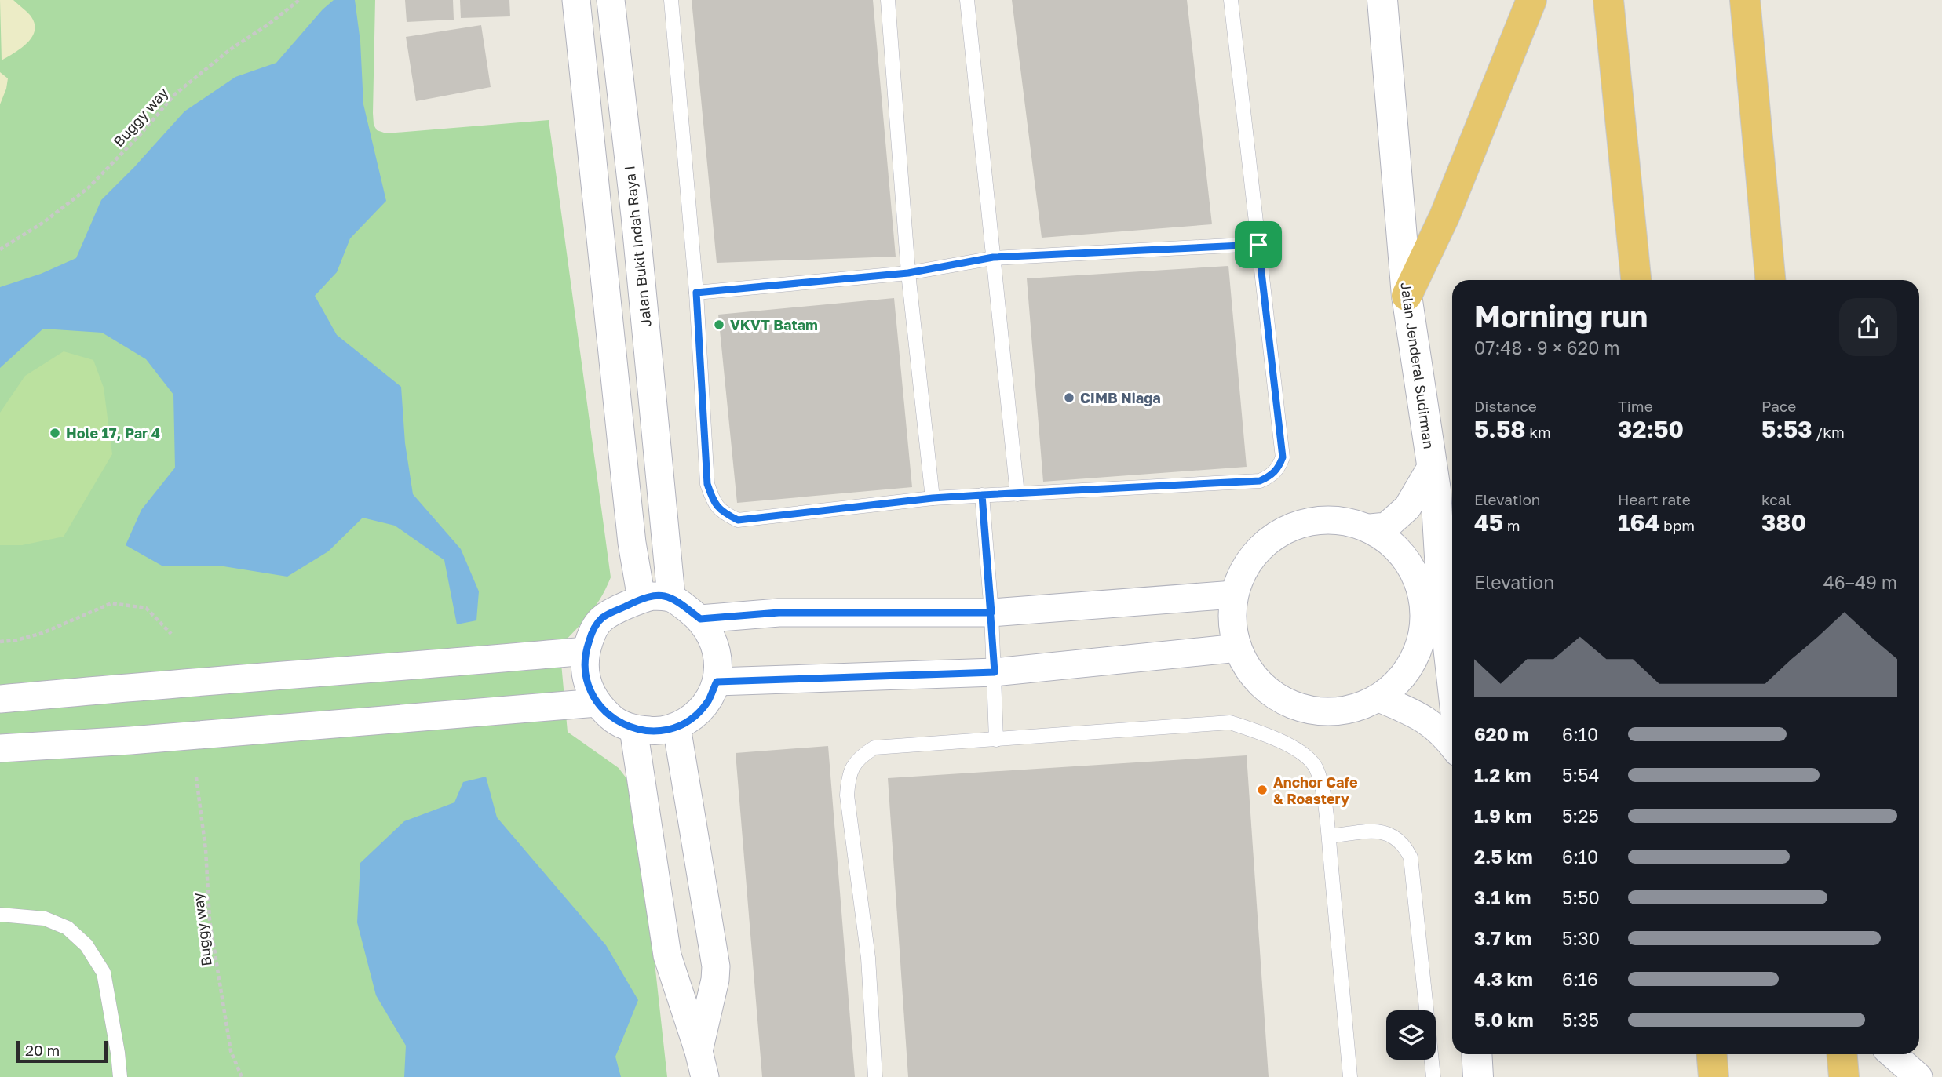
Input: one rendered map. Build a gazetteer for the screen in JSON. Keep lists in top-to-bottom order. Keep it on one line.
{"streets":{"street":["Jalan Bukit Indah Raya I","Jalan Jenderal Sudirman"],"path":["Buggy way"]},"places":["VKVT Batam","CIMB Niaga","Hole 17, Par 4","Anchor Cafe & Roastery"],"scale_bar":"20 m","page":{"heading":["Morning run","07:48 · 9 × 620 m"],"stats":[["Distance","5.58 km"],["Time","32:50"],["Pace","5:53 /km"],["Elevation","45 m"],["Heart rate","164 bpm"],["kcal","380"]],"chart":["Elevation","46–49 m"],"list":[{"name":"620 m","note":"6:10"},{"name":"1.2 km","note":"5:54"},{"name":"1.9 km","note":"5:25"},{"name":"2.5 km","note":"6:10"},{"name":"3.1 km","note":"5:50"},{"name":"3.7 km","note":"5:30"},{"name":"4.3 km","note":"6:16"},{"name":"5.0 km","note":"5:35"}],"scale":"20 m"}}
